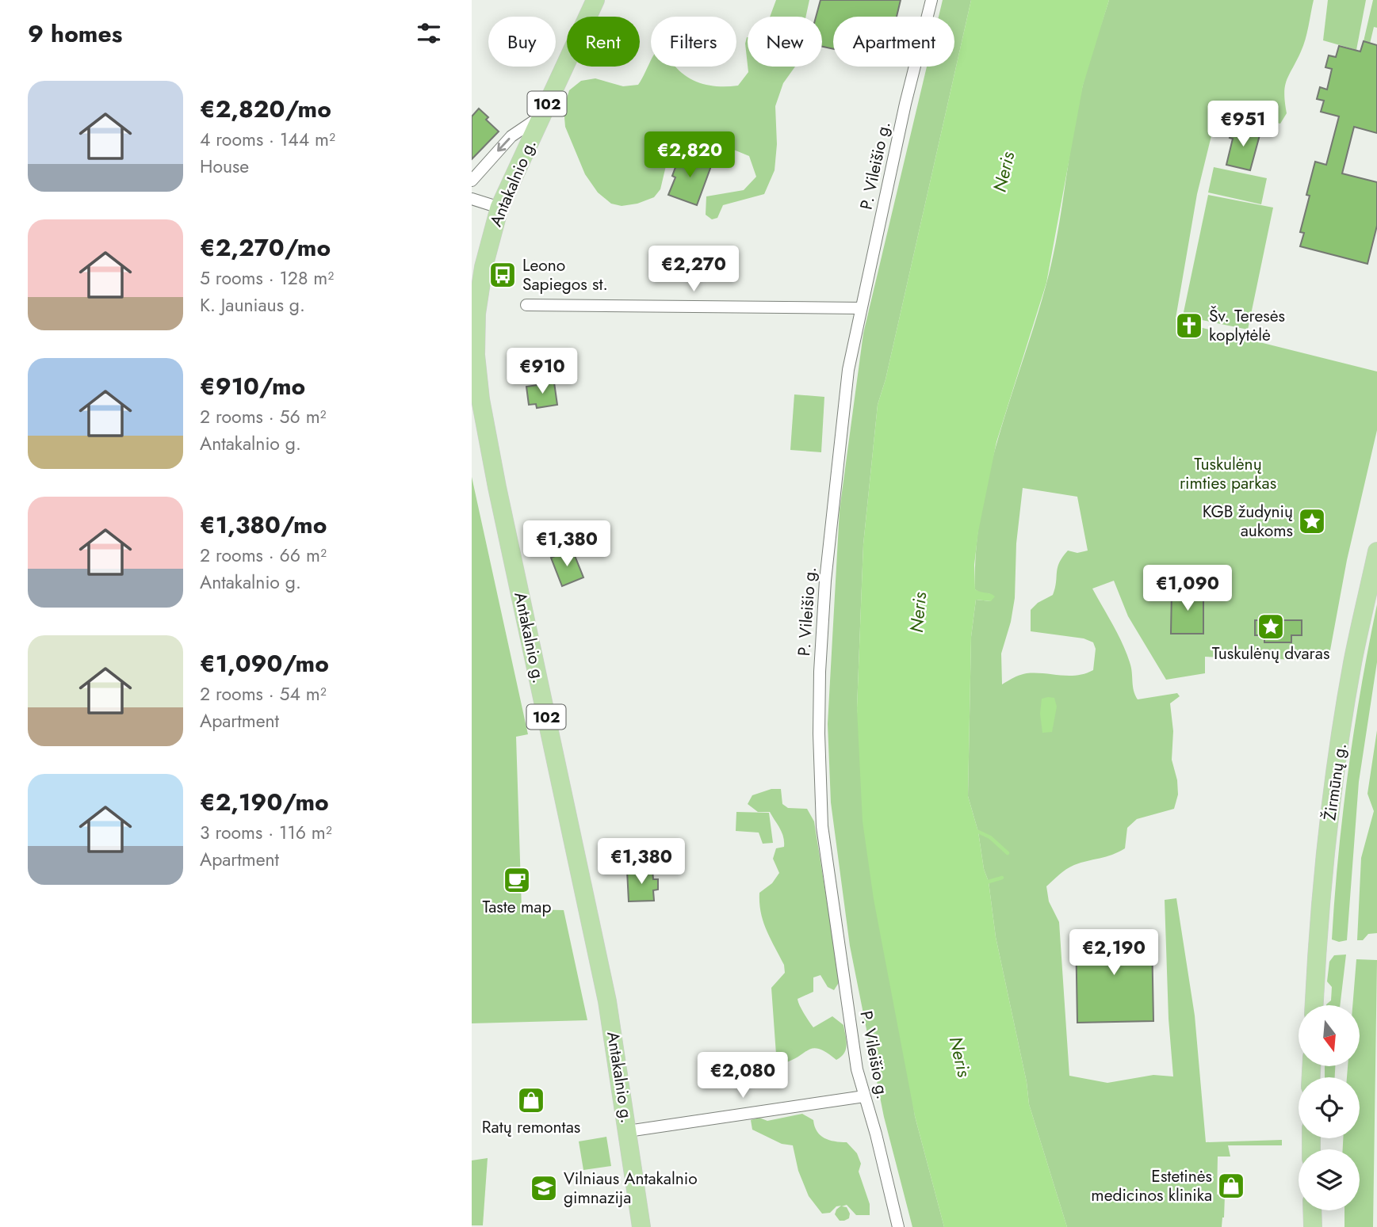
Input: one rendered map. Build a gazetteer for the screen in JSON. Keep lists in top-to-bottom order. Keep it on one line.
{"streets":{"main road":["102","Antakalnio g.","Žirmūnų g."],"street":["P. Vileišio g."]},"water":["Neris"],"parks":["Tuskulėnų rimties parkas"],"places":{"bus stop":["Leono Sapiegos st."],"church":["Šv. Teresės koplytėlė"],"place":["KGB žudynių aukoms","Tuskulėnų dvaras"],"cafe":["Taste map"],"shop":["Ratų remontas","Estetinės medicinos klinika"],"school or university":["Vilniaus Antakalnio gimnazija"]},"north":"bottom","page":{"heading":"9 homes","chip":["Buy","Rent","Filters","New","Apartment"],"list":[{"name":"€2,820/mo","note":"4 rooms · 144 m² · House"},{"name":"€2,270/mo","note":"5 rooms · 128 m² · K. Jauniaus g."},{"name":"€910/mo","note":"2 rooms · 56 m² · Antakalnio g."},{"name":"€1,380/mo","note":"2 rooms · 66 m² · Antakalnio g."},{"name":"€1,090/mo","note":"2 rooms · 54 m² · Apartment"},{"name":"€2,190/mo","note":"3 rooms · 116 m² · Apartment"}],"price":["€951","€2,820","€2,270","€910","€1,380","€1,090","€1,380","€2,190","€2,080"]}}
